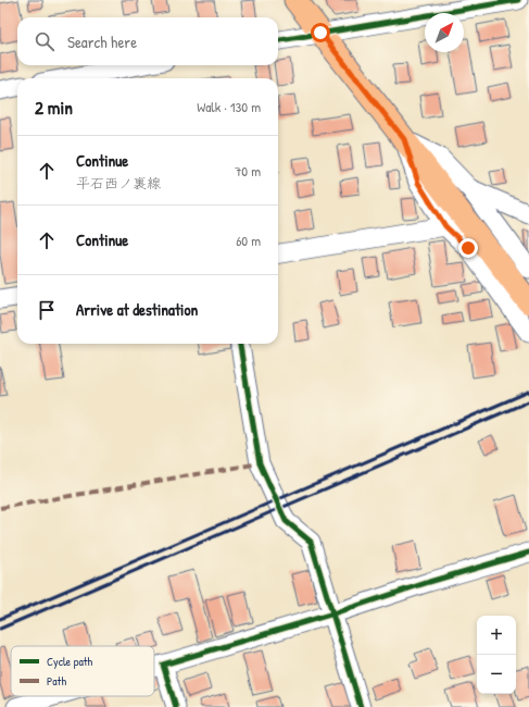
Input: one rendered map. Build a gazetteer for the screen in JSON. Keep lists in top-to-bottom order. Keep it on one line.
{"legend":["Cycle path","Path"],"north":"top right","page":{"search":"Search here","heading":["2 min","Walk · 130 m"],"list":[["Continue","平石西ノ裏線","70 m"],["Continue","60 m"],"Arrive at destination"],"map_buttons":["+","−"]}}
